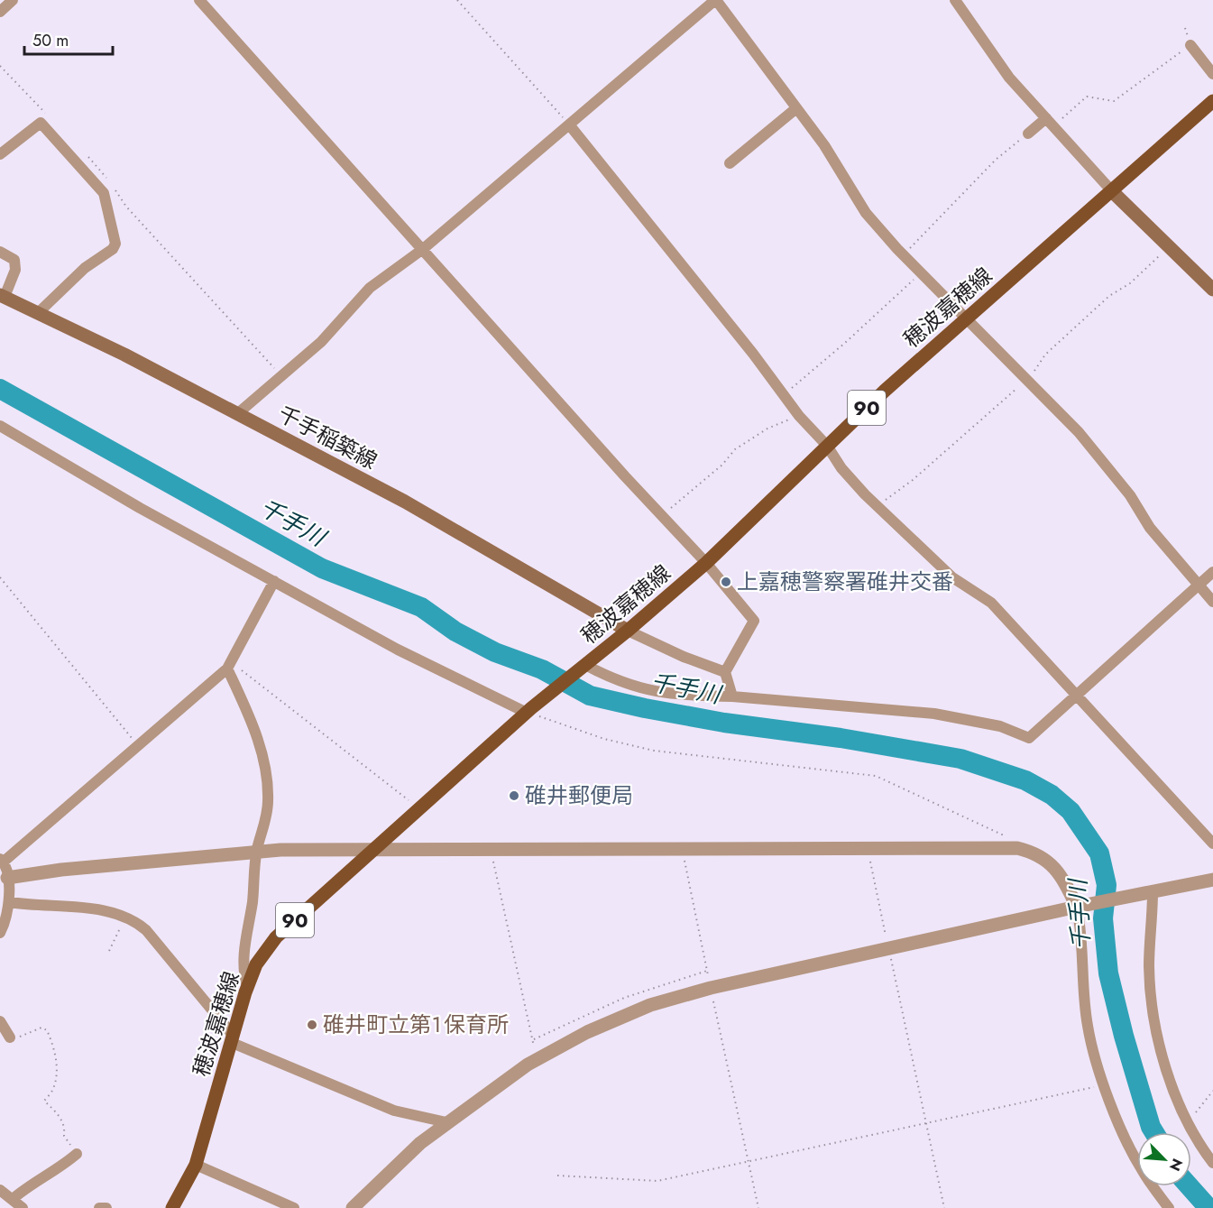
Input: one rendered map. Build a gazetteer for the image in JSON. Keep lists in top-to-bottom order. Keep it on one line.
{"streets":{"main road":["穂波嘉穂線","90","千手稲築線"]},"crossings":[["穂波嘉穂線","千手稲築線"]],"water":["千手川"],"places":["上嘉穂警察署碓井交番","碓井郵便局","碓井町立第１保育所"],"scale_bar":"50 m","north":"bottom right"}
